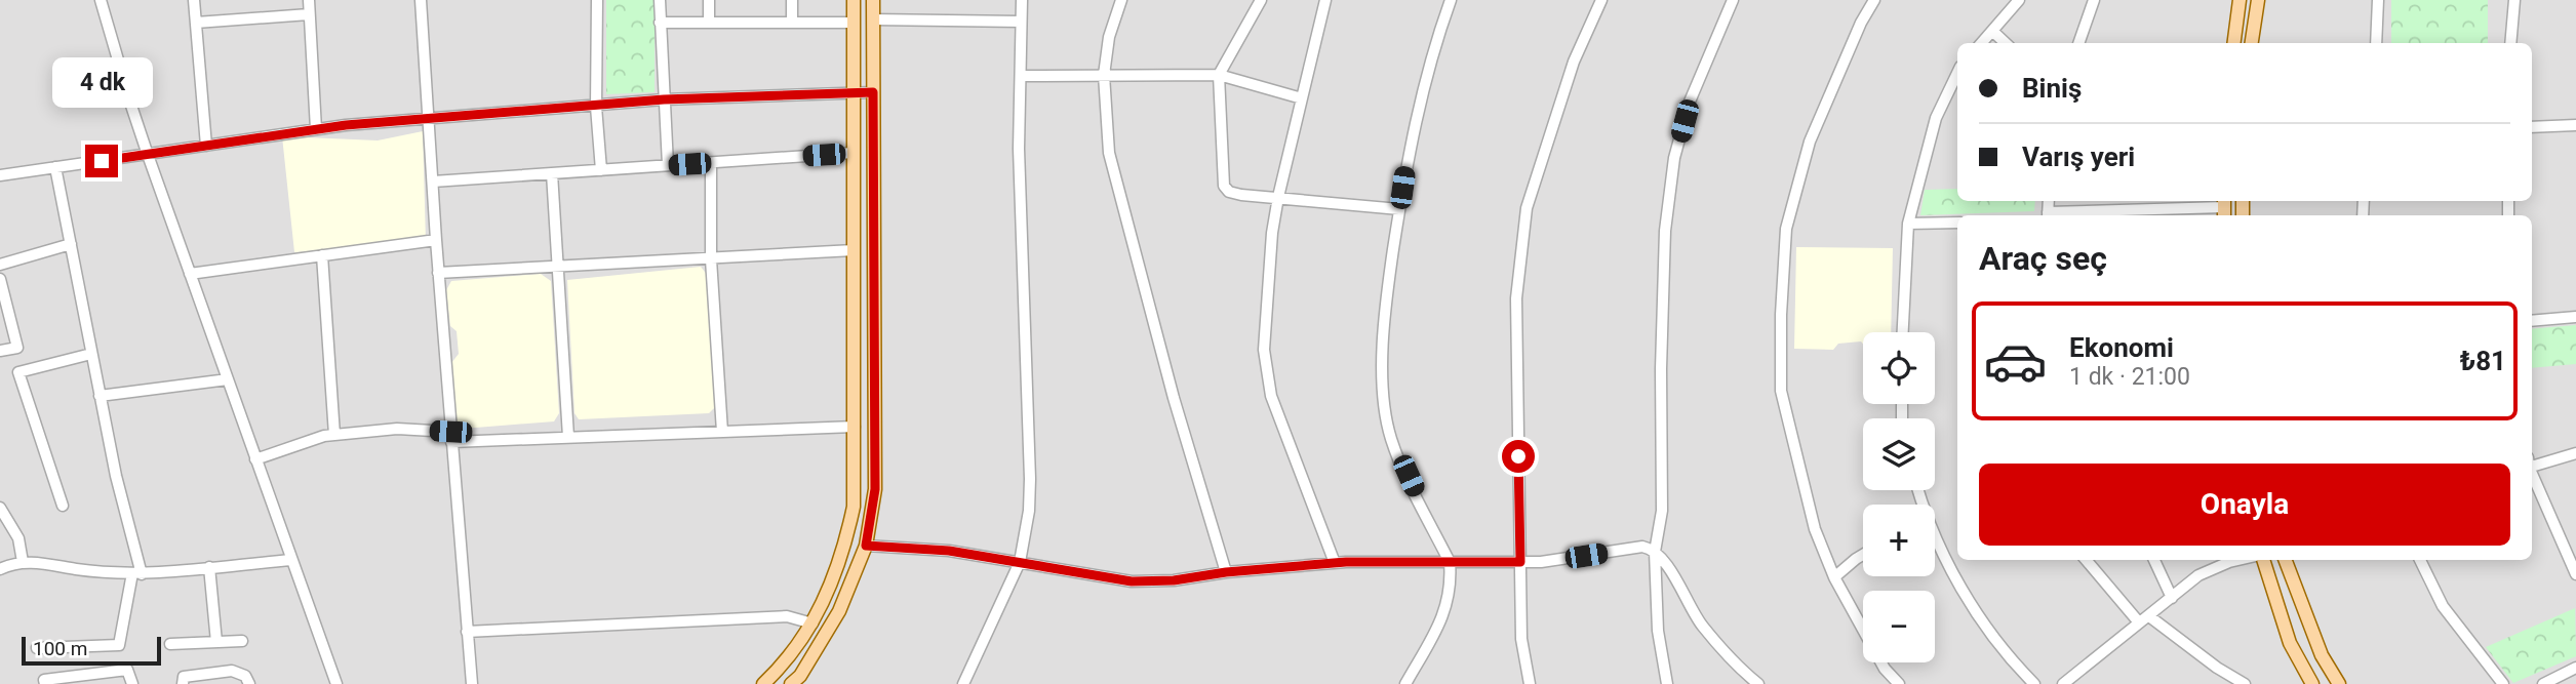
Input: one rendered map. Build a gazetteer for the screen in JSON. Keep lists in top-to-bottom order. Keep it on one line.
{"scale_bar":"100 m","page":{"banner":["Biniş","Varış yeri"],"bubble":"4 dk","heading":"Araç seç","list":[{"name":"Ekonomi","note":"1 dk · 21:00","value":"₺81"}],"map_buttons":["+","−"],"buttons":"Onayla","scale":"100 m"}}
